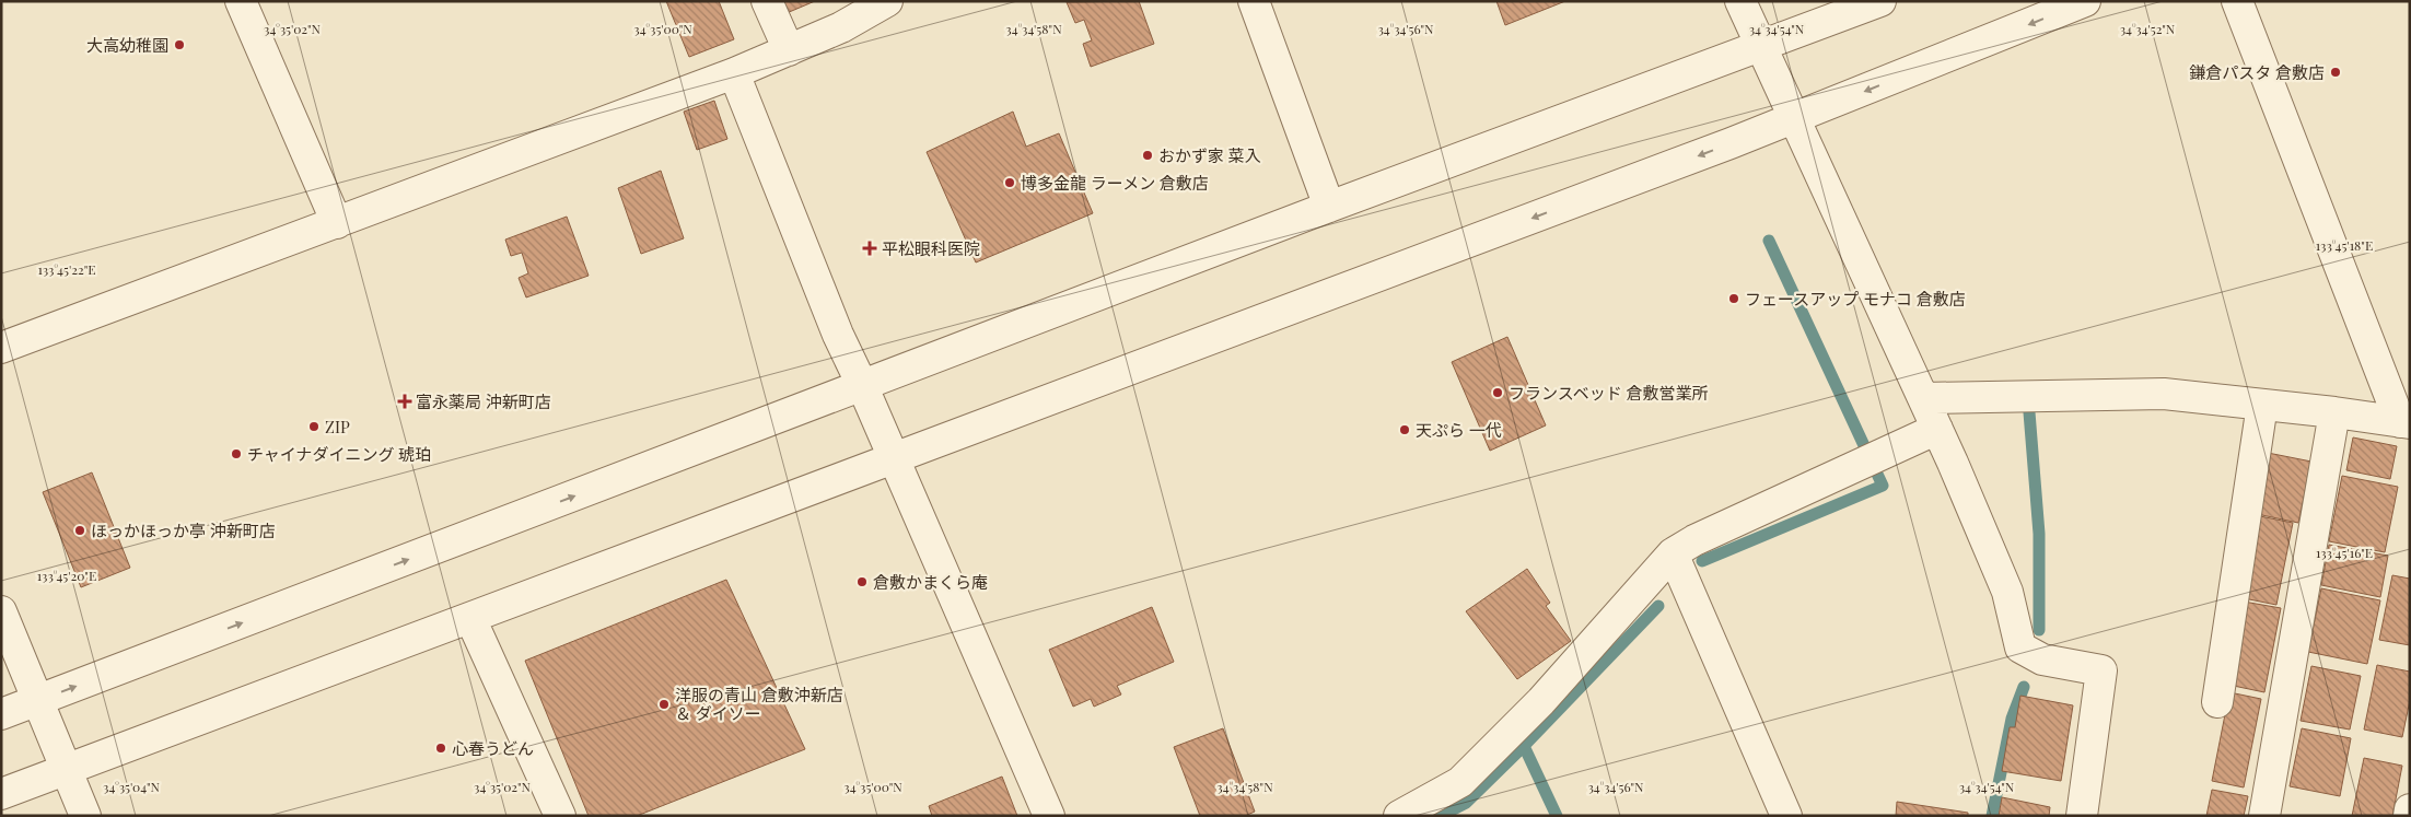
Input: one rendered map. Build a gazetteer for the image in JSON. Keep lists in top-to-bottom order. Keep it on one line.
{"places":{"other":["大高幼稚園","鎌倉パスタ 倉敷店","おかず家 菜入","博多金龍 ラーメン 倉敷店","フェースアップ モナコ 倉敷店","フランスベッド 倉敷営業所","ZIP","天ぷら 一代","チャイナダイニング 琥珀","ほっかほっか亭 沖新町店","倉敷かまくら庵","洋服の青山 倉敷沖新店 ＆ ダイソー","心春うどん"],"health":["平松眼科医院","富永薬局 沖新町店"]},"coordinates":["34°35'02\"N","34°35'00\"N","34°34'58\"N","34°34'56\"N","34°34'54\"N","34°34'52\"N","133°45'18\"E","133°45'22\"E","133°45'16\"E","133°45'20\"E","34°35'04\"N"]}
